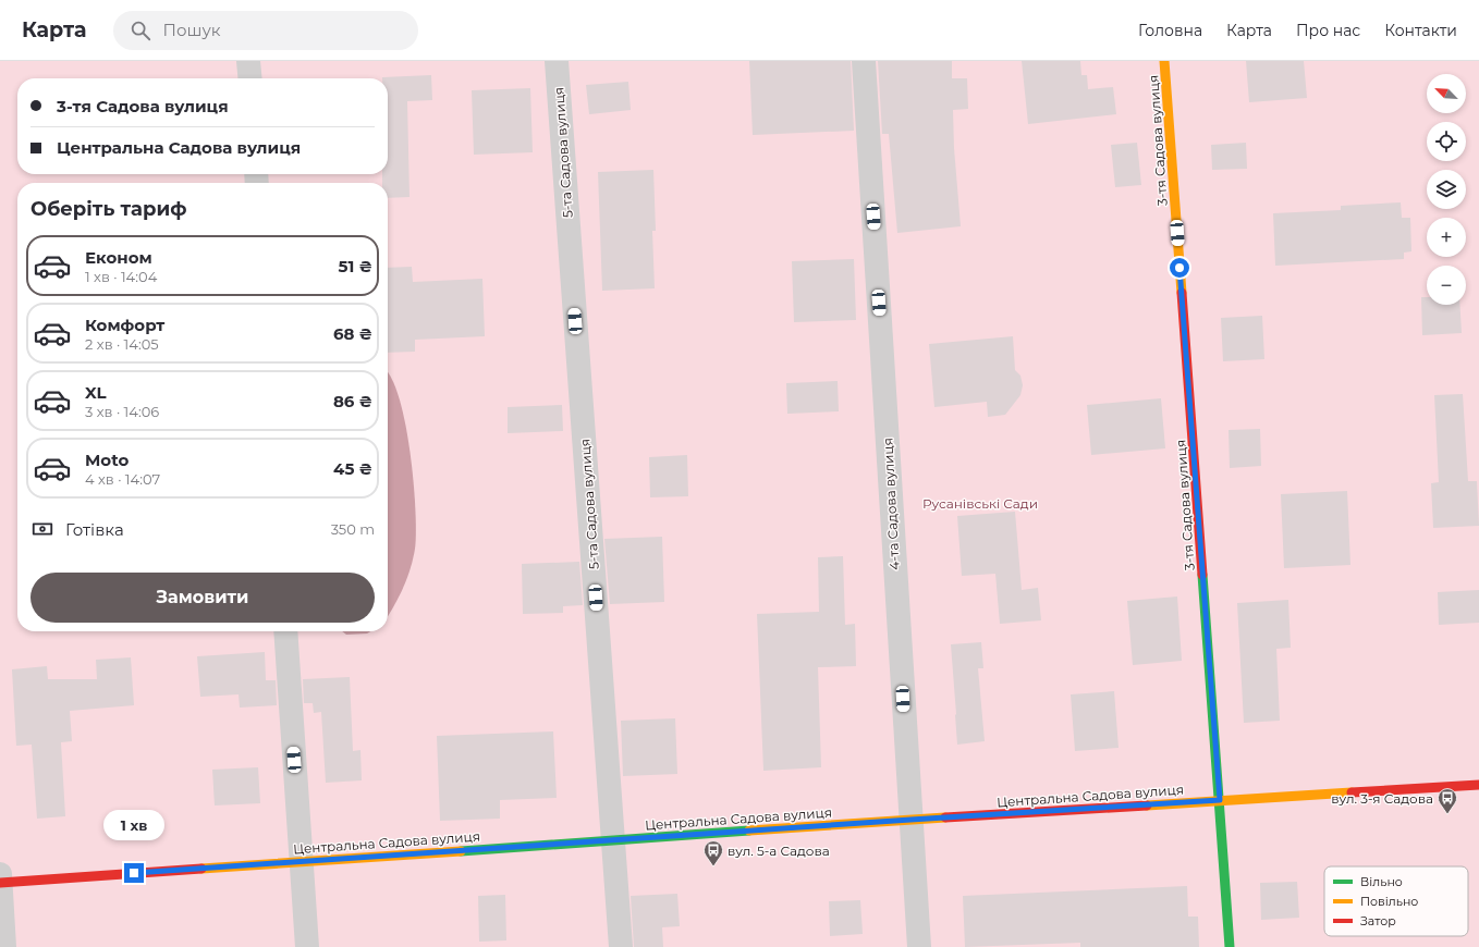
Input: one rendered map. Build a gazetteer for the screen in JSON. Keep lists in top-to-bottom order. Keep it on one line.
{"streets":{"main road":["3-тя Садова вулиця","Центральна Садова вулиця"],"street":["5-та Садова вулиця","4-та Садова вулиця"]},"crossings":[["3-тя Садова вулиця","Центральна Садова вулиця"],["5-та Садова вулиця","Центральна Садова вулиця"],["4-та Садова вулиця","Центральна Садова вулиця"]],"parks":["Русанівські Сади"],"places":{"bus stop":["вул. 3-я Садова","вул. 5-а Садова"]},"legend":["Вільно","Повільно","Затор"],"north":"top left","page":{"header":"Карта","search":"Пошук","nav":["Головна","Карта","Про нас","Контакти"],"map_buttons":["+","−"],"banner":["3-тя Садова вулиця","Центральна Садова вулиця"],"heading":"Оберіть тариф","list":[{"name":"Економ","note":"1 хв · 14:04","value":"51 ₴"},{"name":"Комфорт","note":"2 хв · 14:05","value":"68 ₴"},{"name":"XL","note":"3 хв · 14:06","value":"86 ₴"},{"name":"Moto","note":"4 хв · 14:07","value":"45 ₴"}],"pay":["Готівка","350 m"],"buttons":"Замовити","bubble":"1 хв"}}
